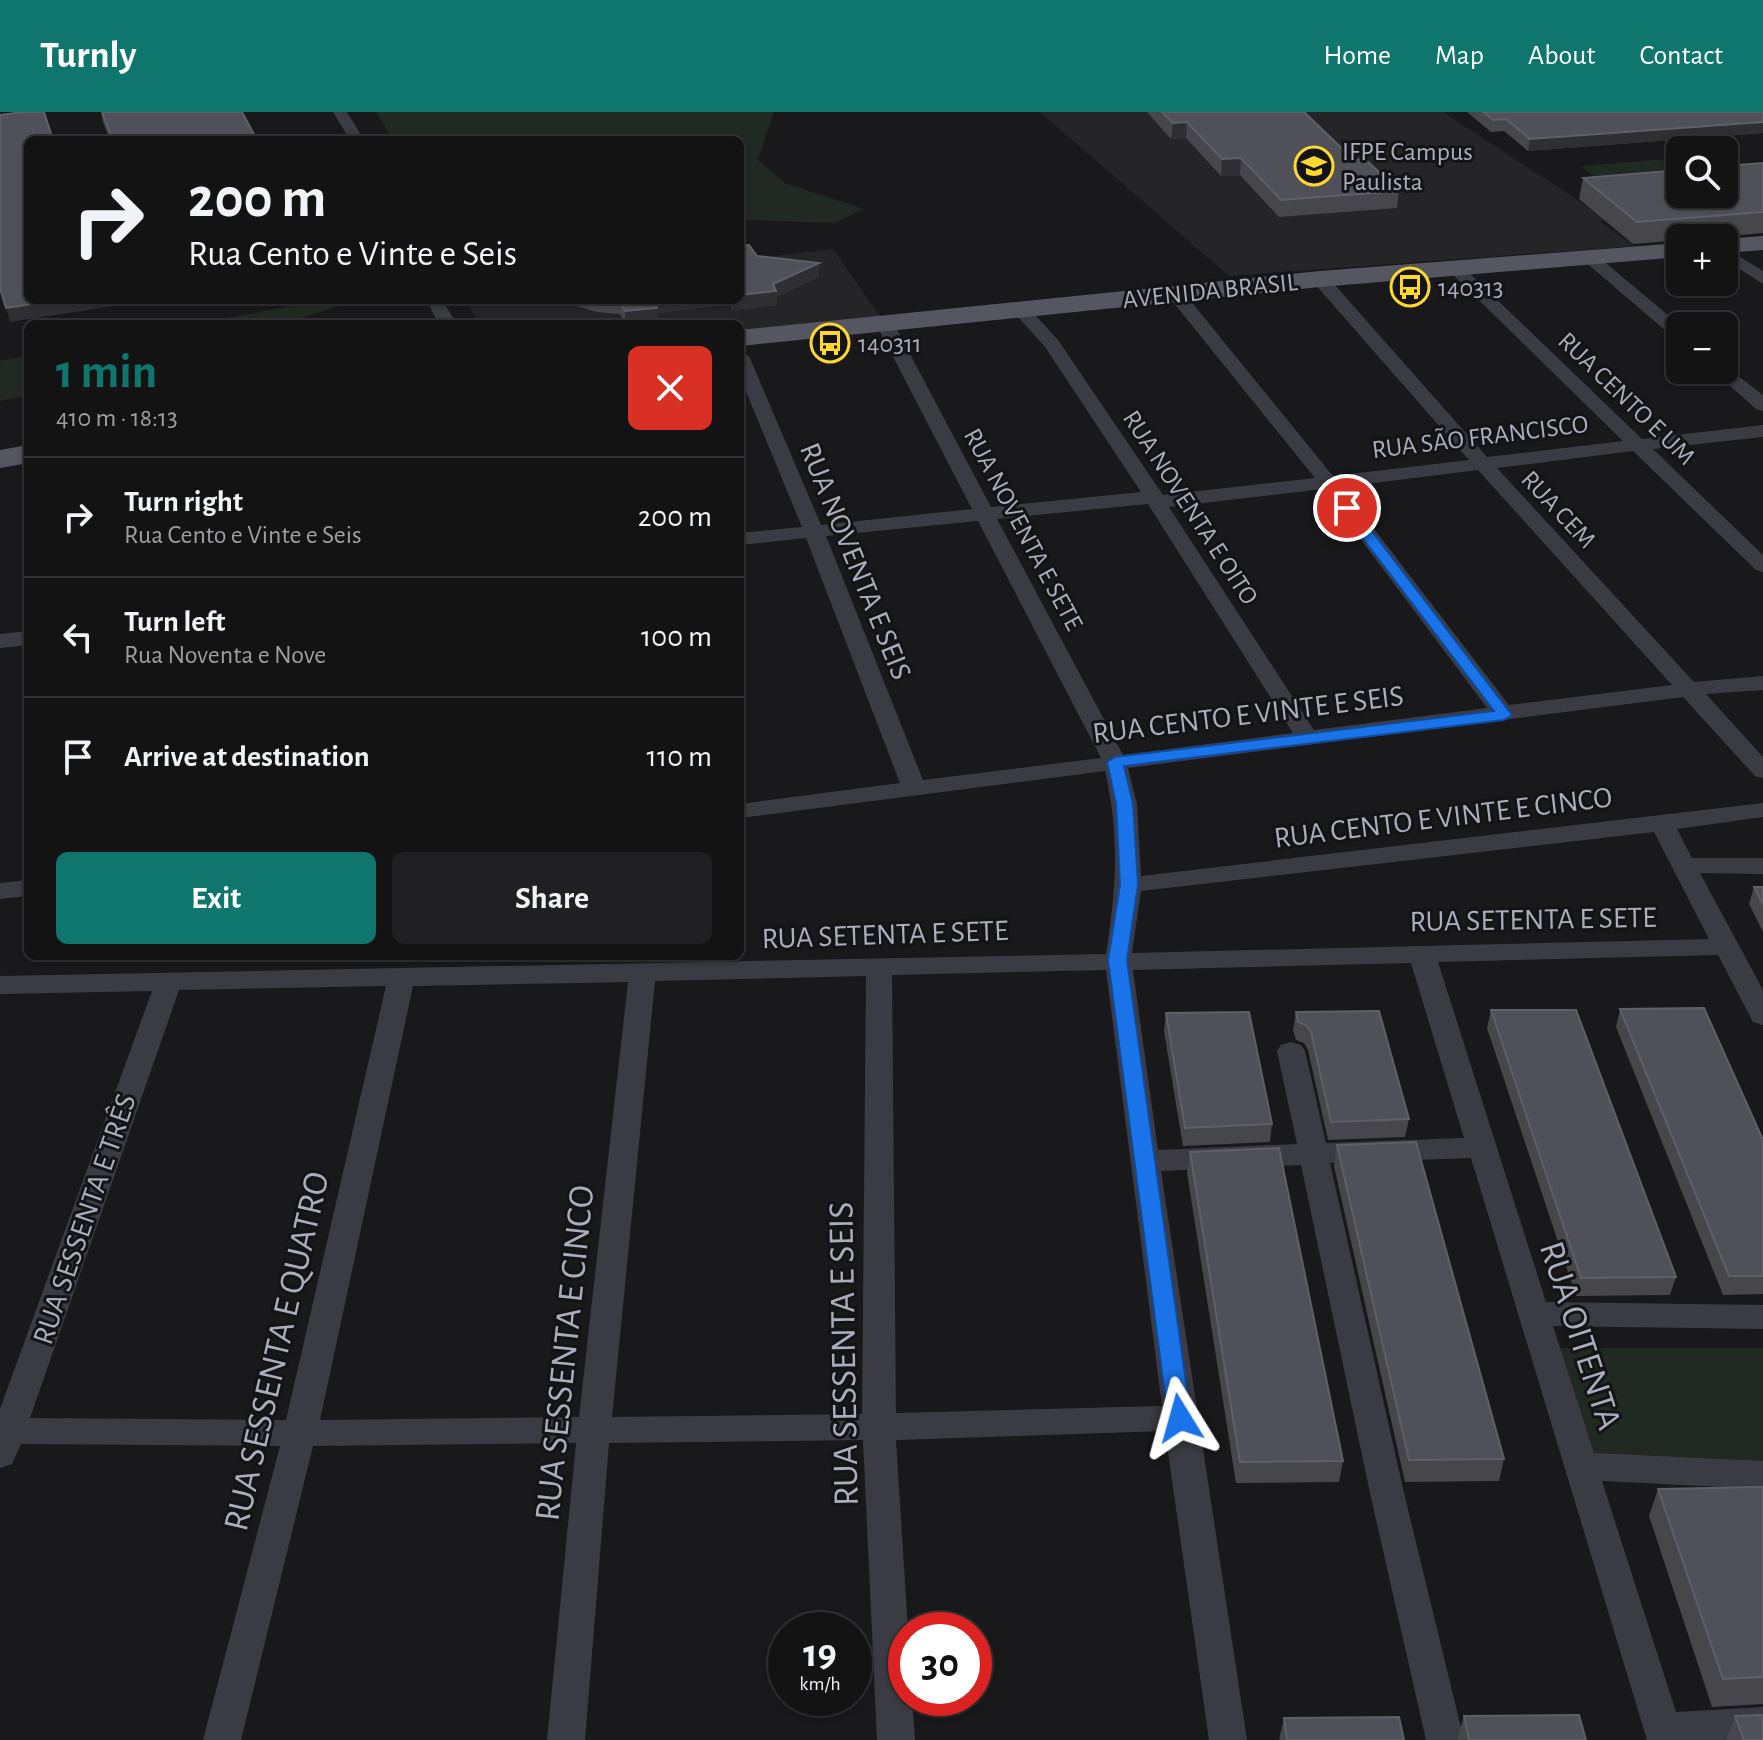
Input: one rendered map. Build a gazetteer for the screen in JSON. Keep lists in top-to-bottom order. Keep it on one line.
{"streets":{"main road":["AVENIDA BRASIL"],"street":["RUA CENTO E UM","RUA SÃO FRANCISCO","RUA NOVENTA E OITO","RUA CEM","RUA NOVENTA E SETE","RUA NOVENTA E SEIS","RUA CENTO E VINTE E SEIS","RUA CENTO E VINTE E CINCO","RUA SETENTA E SETE","RUA SESSENTA E TRÊS","RUA OITENTA","RUA SESSENTA E QUATRO","RUA SESSENTA E CINCO","RUA SESSENTA E SEIS"]},"crossings":[["AVENIDA BRASIL","RUA CENTO E UM"],["AVENIDA BRASIL","RUA NOVENTA E OITO"],["AVENIDA BRASIL","RUA CEM"],["AVENIDA BRASIL","RUA NOVENTA E SETE"],["RUA CENTO E UM","RUA SÃO FRANCISCO"],["RUA SÃO FRANCISCO","RUA NOVENTA E OITO"],["RUA SÃO FRANCISCO","RUA CEM"],["RUA SÃO FRANCISCO","RUA NOVENTA E SETE"],["RUA SÃO FRANCISCO","RUA NOVENTA E SEIS"],["RUA NOVENTA E OITO","RUA CENTO E VINTE E SEIS"],["RUA CEM","RUA CENTO E VINTE E SEIS"],["RUA NOVENTA E SETE","RUA CENTO E VINTE E SEIS"],["RUA NOVENTA E SETE","RUA CENTO E VINTE E CINCO"],["RUA NOVENTA E SETE","RUA SETENTA E SETE"],["RUA NOVENTA E SEIS","RUA CENTO E VINTE E SEIS"],["RUA SETENTA E SETE","RUA SESSENTA E TRÊS"],["RUA SETENTA E SETE","RUA OITENTA"],["RUA SETENTA E SETE","RUA SESSENTA E QUATRO"],["RUA SETENTA E SETE","RUA SESSENTA E CINCO"],["RUA SETENTA E SETE","RUA SESSENTA E SEIS"]],"places":{"school or university":["IFPE Campus Paulista"],"bus stop":["140313","140311"]},"page":{"header":"Turnly","nav":["Home","Map","About","Contact"],"map_buttons":["+","−"],"turn":["200 m","Rua Cento e Vinte e Seis"],"heading":["1 min","410 m · 18:13"],"list":[{"name":"Turn right","note":"Rua Cento e Vinte e Seis","value":"200 m"},{"name":"Turn left","note":"Rua Noventa e Nove","value":"100 m"},{"name":"Arrive at destination","value":"110 m"}],"buttons":["Exit","Share"],"speed":"19 km/h","limit":"30"}}
